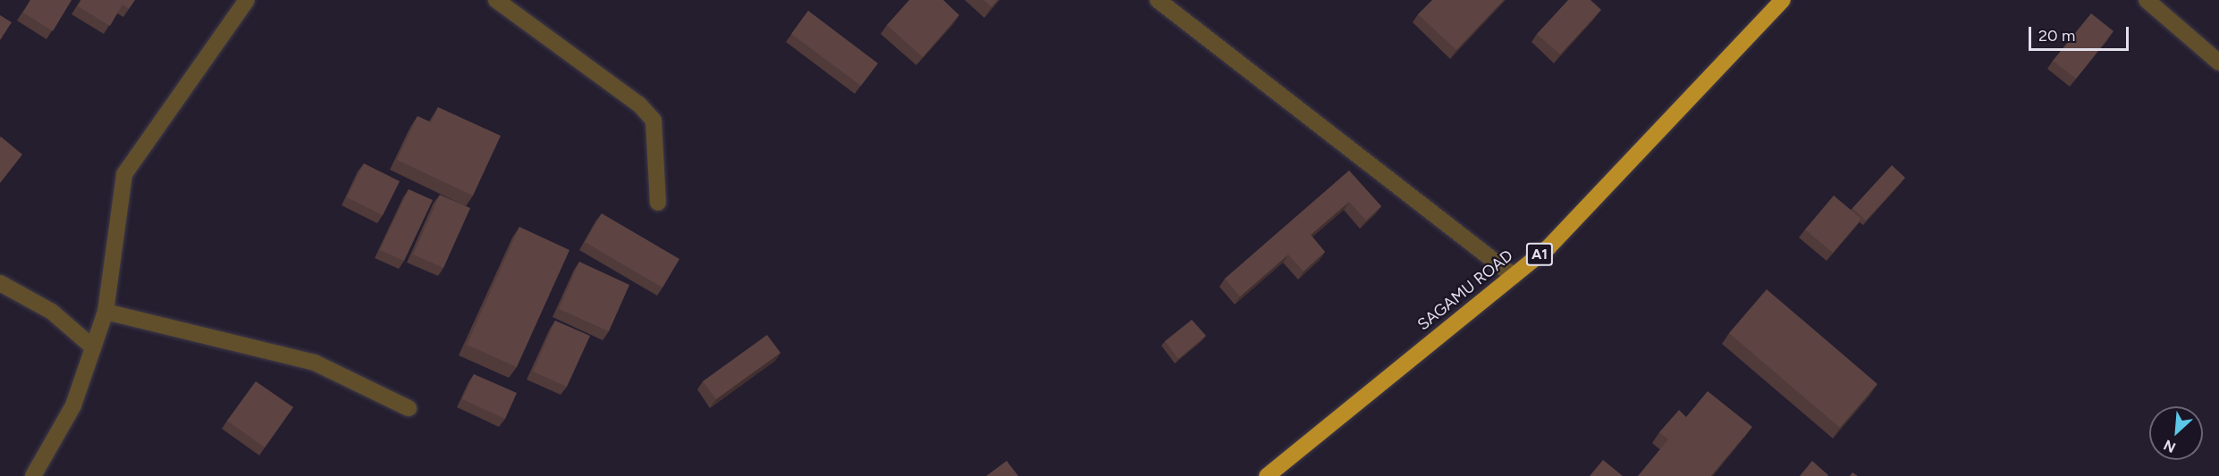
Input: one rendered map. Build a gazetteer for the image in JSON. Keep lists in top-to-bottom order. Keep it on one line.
{"streets":{"highway":["A1","SAGAMU ROAD"]},"scale_bar":"20 m","north":"bottom left"}
